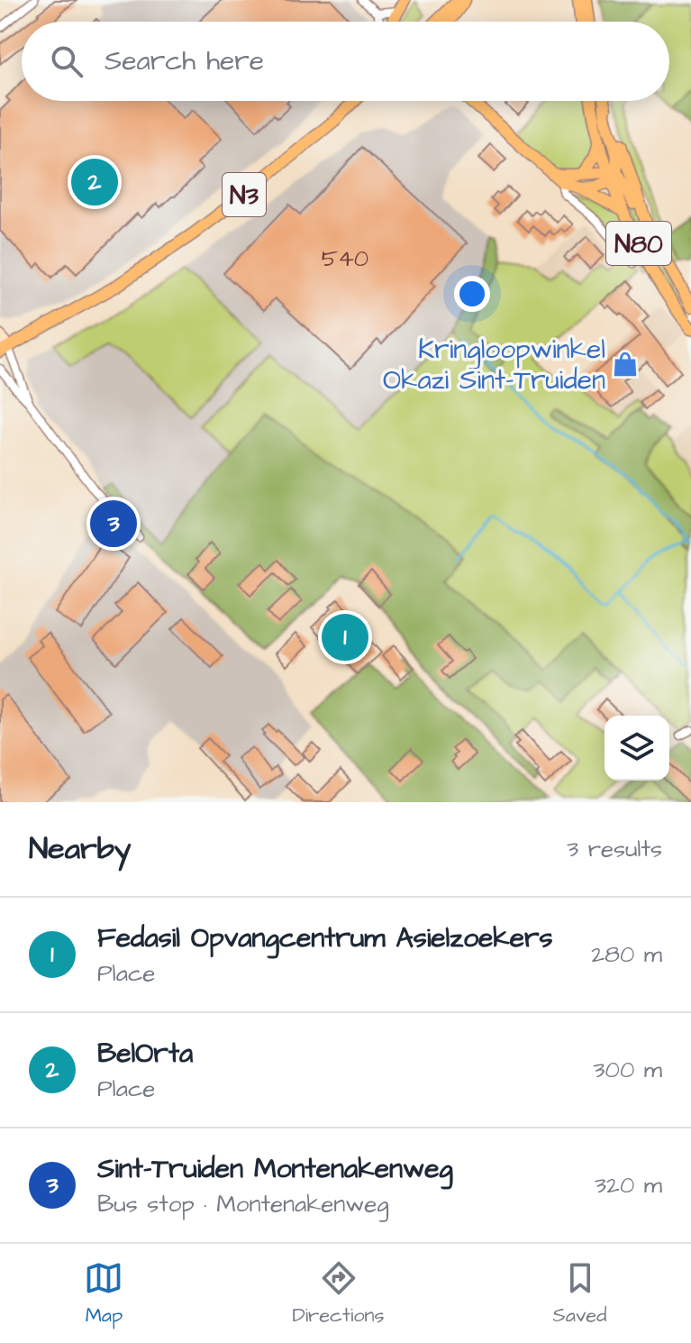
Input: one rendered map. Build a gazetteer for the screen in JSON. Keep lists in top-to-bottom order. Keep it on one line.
{"streets":{"main road":["N3","N80"]},"places":{"shop":["Kringloopwinkel Okazi Sint-Truiden"]},"house_numbers":["540"],"page":{"search":"Search here","pins":["2","3","1"],"heading":["Nearby","3 results"],"list":[{"mark":"1","name":"Fedasil Opvangcentrum Asielzoekers","note":"Place","value":"280 m"},{"mark":"2","name":"BelOrta","note":"Place","value":"300 m"},{"mark":"3","name":"Sint-Truiden Montenakenweg","note":"Bus stop · Montenakenweg","value":"320 m"}],"nav":["Map","Directions","Saved"]}}
